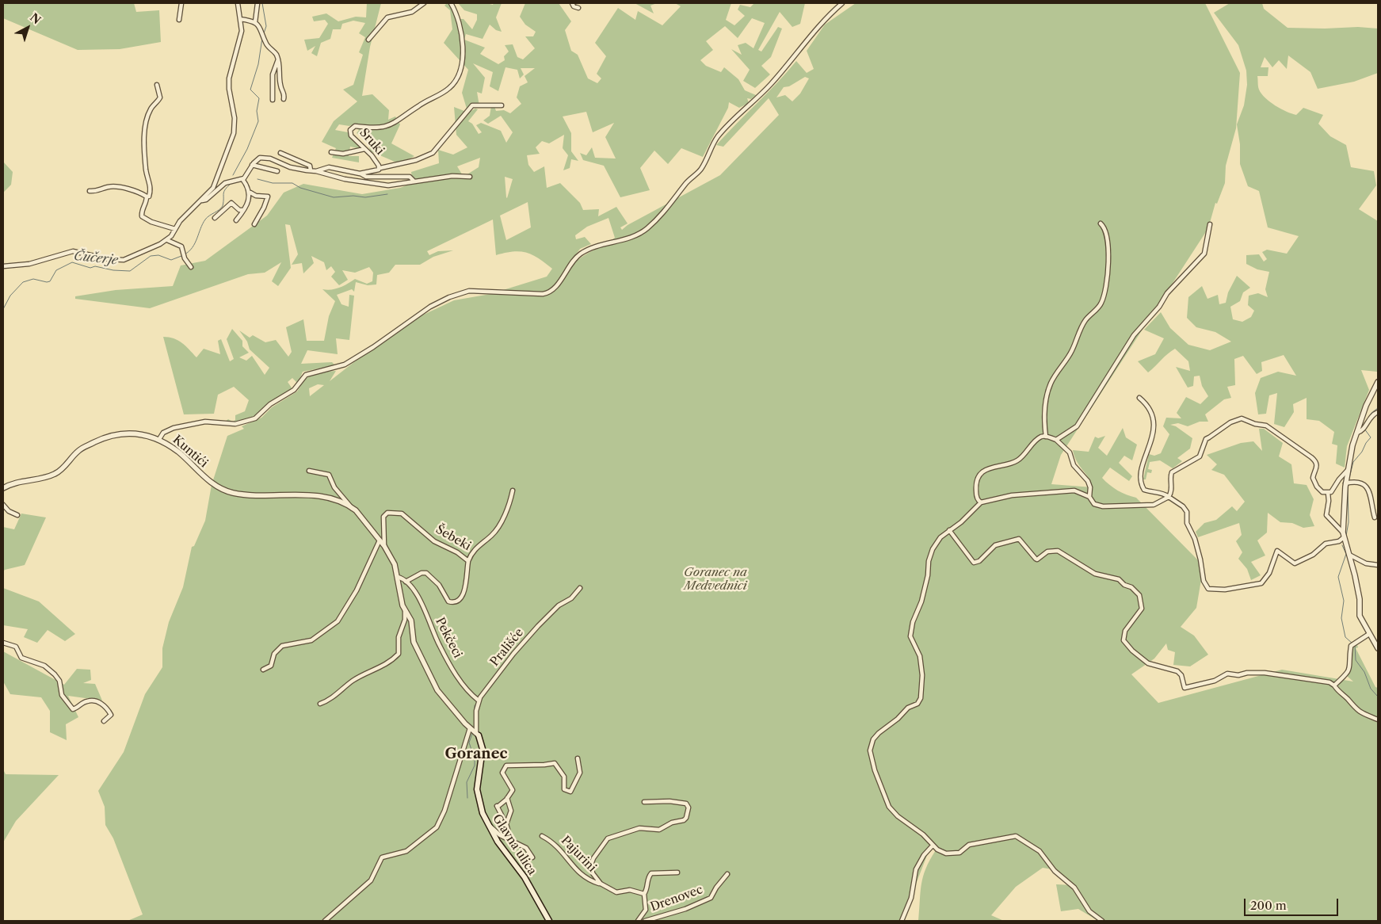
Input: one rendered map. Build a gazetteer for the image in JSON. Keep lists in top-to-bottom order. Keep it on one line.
{"streets":{"main road":["Glavna ulica"],"street":["Sruki","Kuntići","Šebeki","Pekčeci","Prališće","Pajurini","Drenovec"]},"crossings":[["Kuntići","Šebeki"],["Šebeki","Pekčeci"],["Pekčeci","Prališće"]],"districts":["Goranec"],"water":["Čučerje"],"parks":["Goranec na Medvednici"],"scale_bar":"200 m","north":"top right"}
